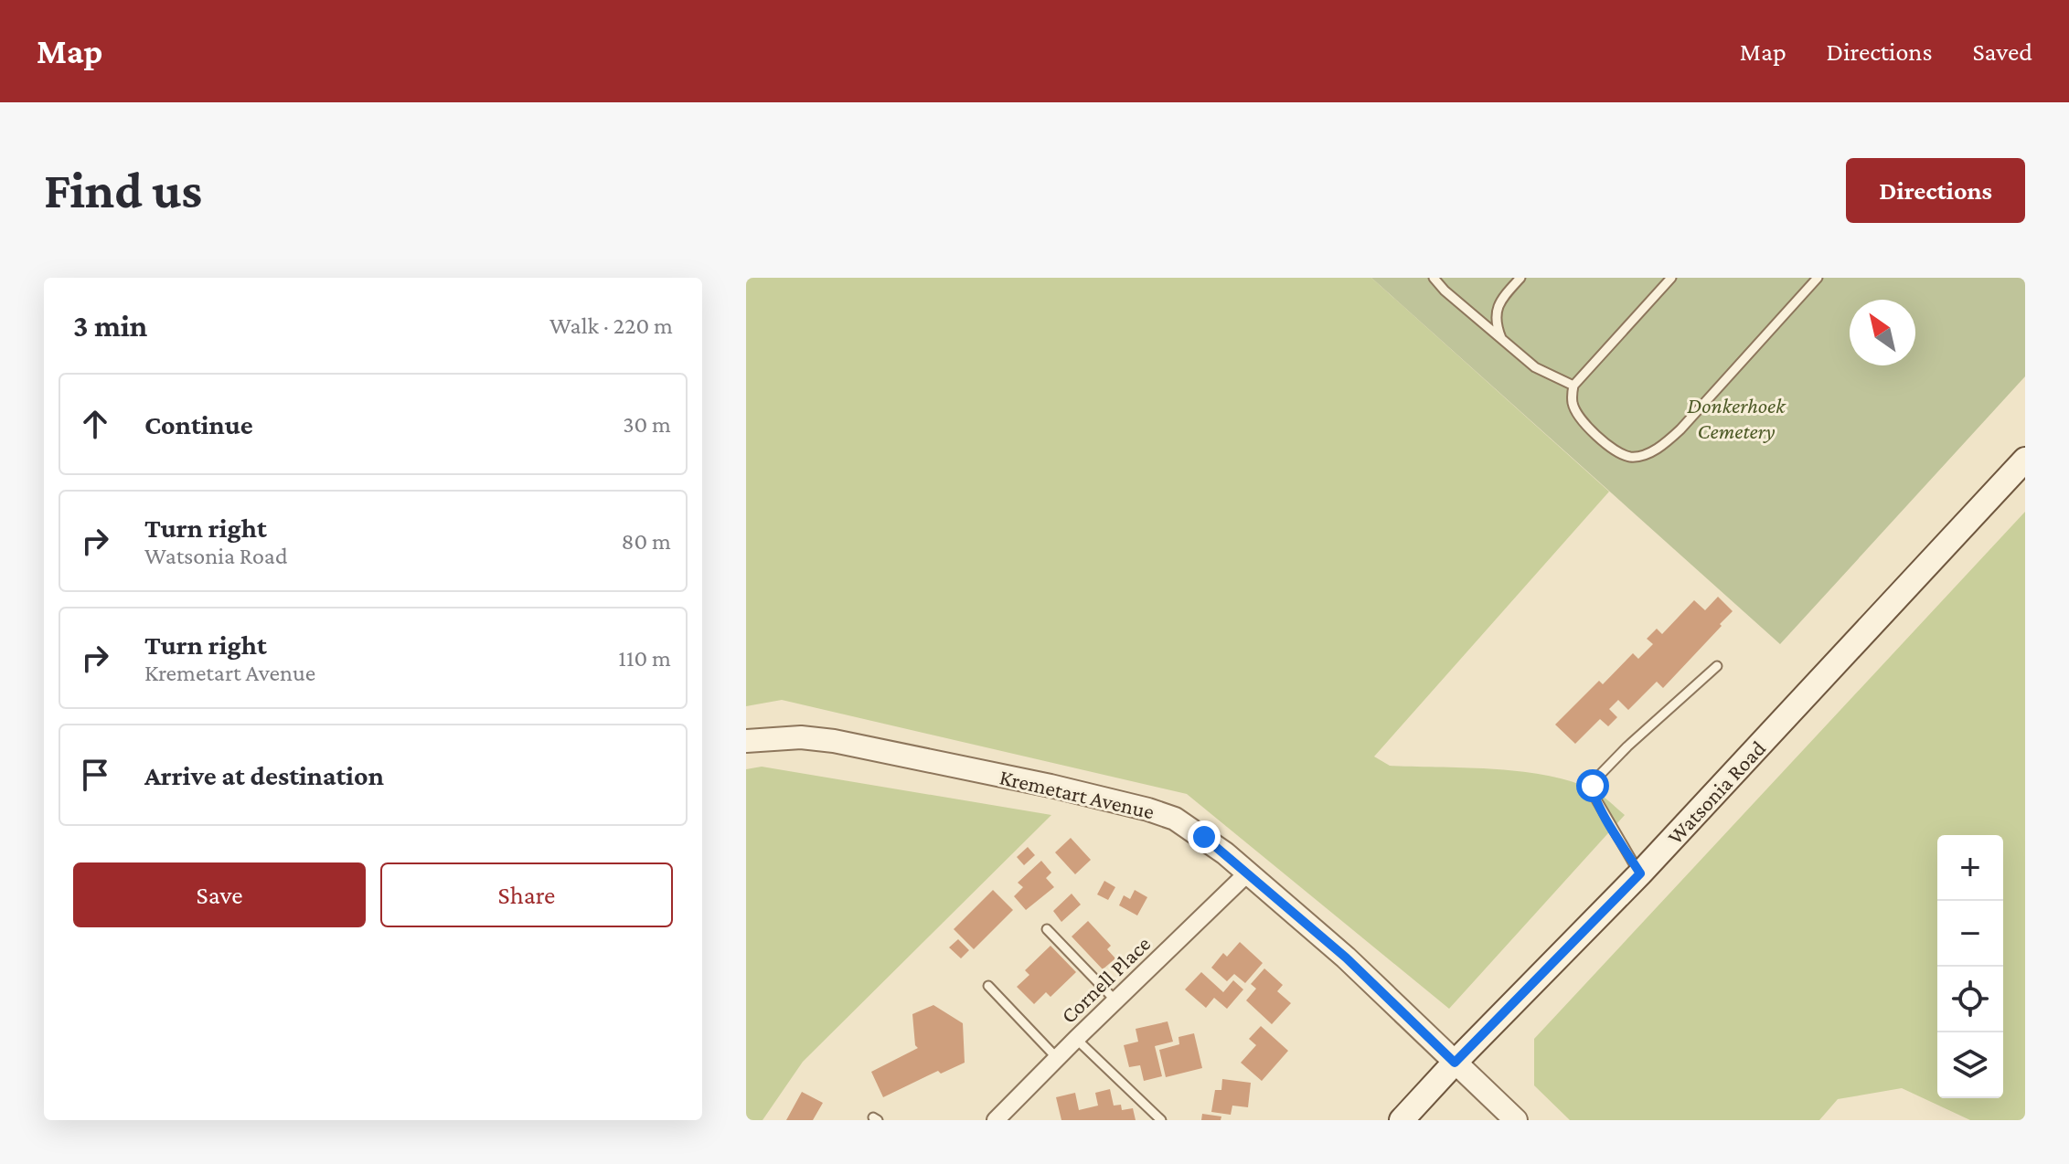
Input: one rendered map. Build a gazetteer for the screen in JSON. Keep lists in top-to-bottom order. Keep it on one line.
{"streets":{"main road":["Watsonia Road"],"street":["Kremetart Avenue","Cornell Place"]},"crossings":[["Watsonia Road","Kremetart Avenue"],["Kremetart Avenue","Cornell Place"]],"parks":["Donkerhoek Cemetery"],"north":"top left","page":{"header":"Map","nav":["Map","Directions","Saved"],"buttons":["Directions",["Save","Share"]],"title":"Find us","heading":["3 min","Walk · 220 m"],"list":[["Continue","30 m"],["Turn right","Watsonia Road","80 m"],["Turn right","Kremetart Avenue","110 m"],"Arrive at destination"],"map_buttons":["+","−"]}}
